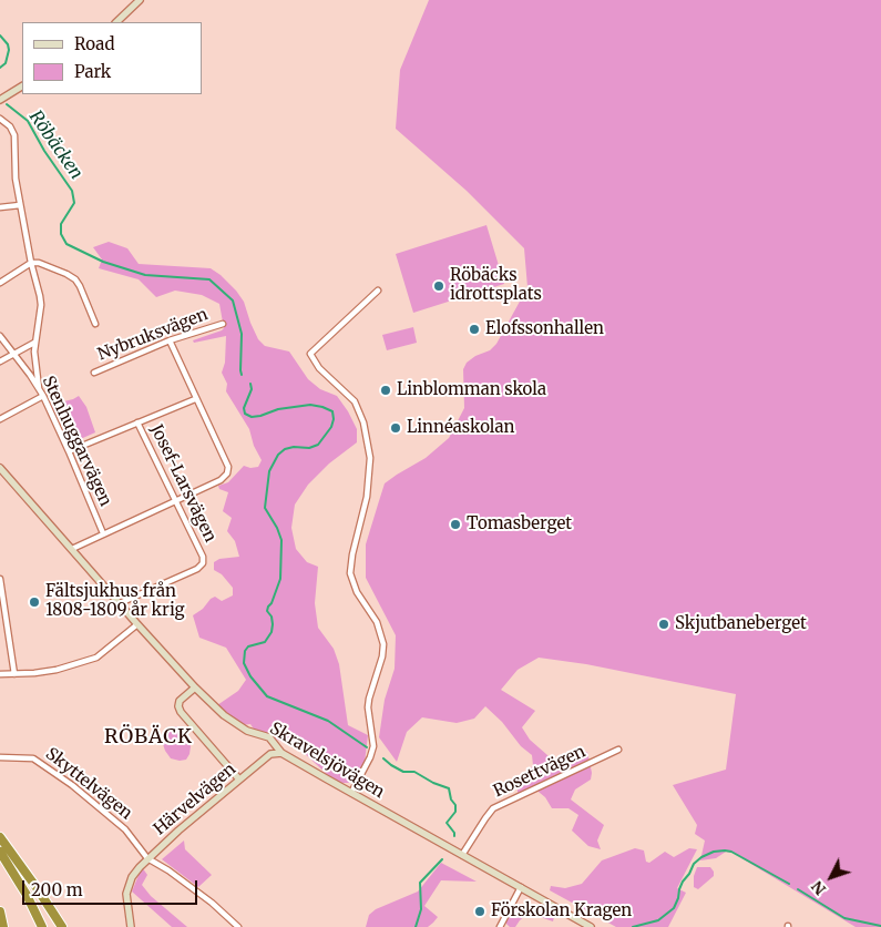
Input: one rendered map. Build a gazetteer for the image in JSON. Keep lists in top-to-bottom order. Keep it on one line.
{"streets":{"street":["Nybruksvägen","Stenhuggarvägen","Josef-Larsvägen","Skravelsjövägen","Rosettvägen","Skyttelvägen","Härvelvägen"]},"crossings":[["Josef-Larsvägen","Skravelsjövägen"],["Skravelsjövägen","Rosettvägen"],["Skravelsjövägen","Härvelvägen"],["Skyttelvägen","Härvelvägen"]],"districts":["RÖBÄCK"],"water":["Röbäcken"],"places":["Röbäcks idrottsplats","Elofssonhallen","Linblomman skola","Linnéaskolan","Tomasberget","Fältsjukhus från 1808-1809 år krig","Skjutbaneberget","Förskolan Kragen"],"legend":["Road","Park"],"scale_bar":"200 m","north":"bottom left"}
